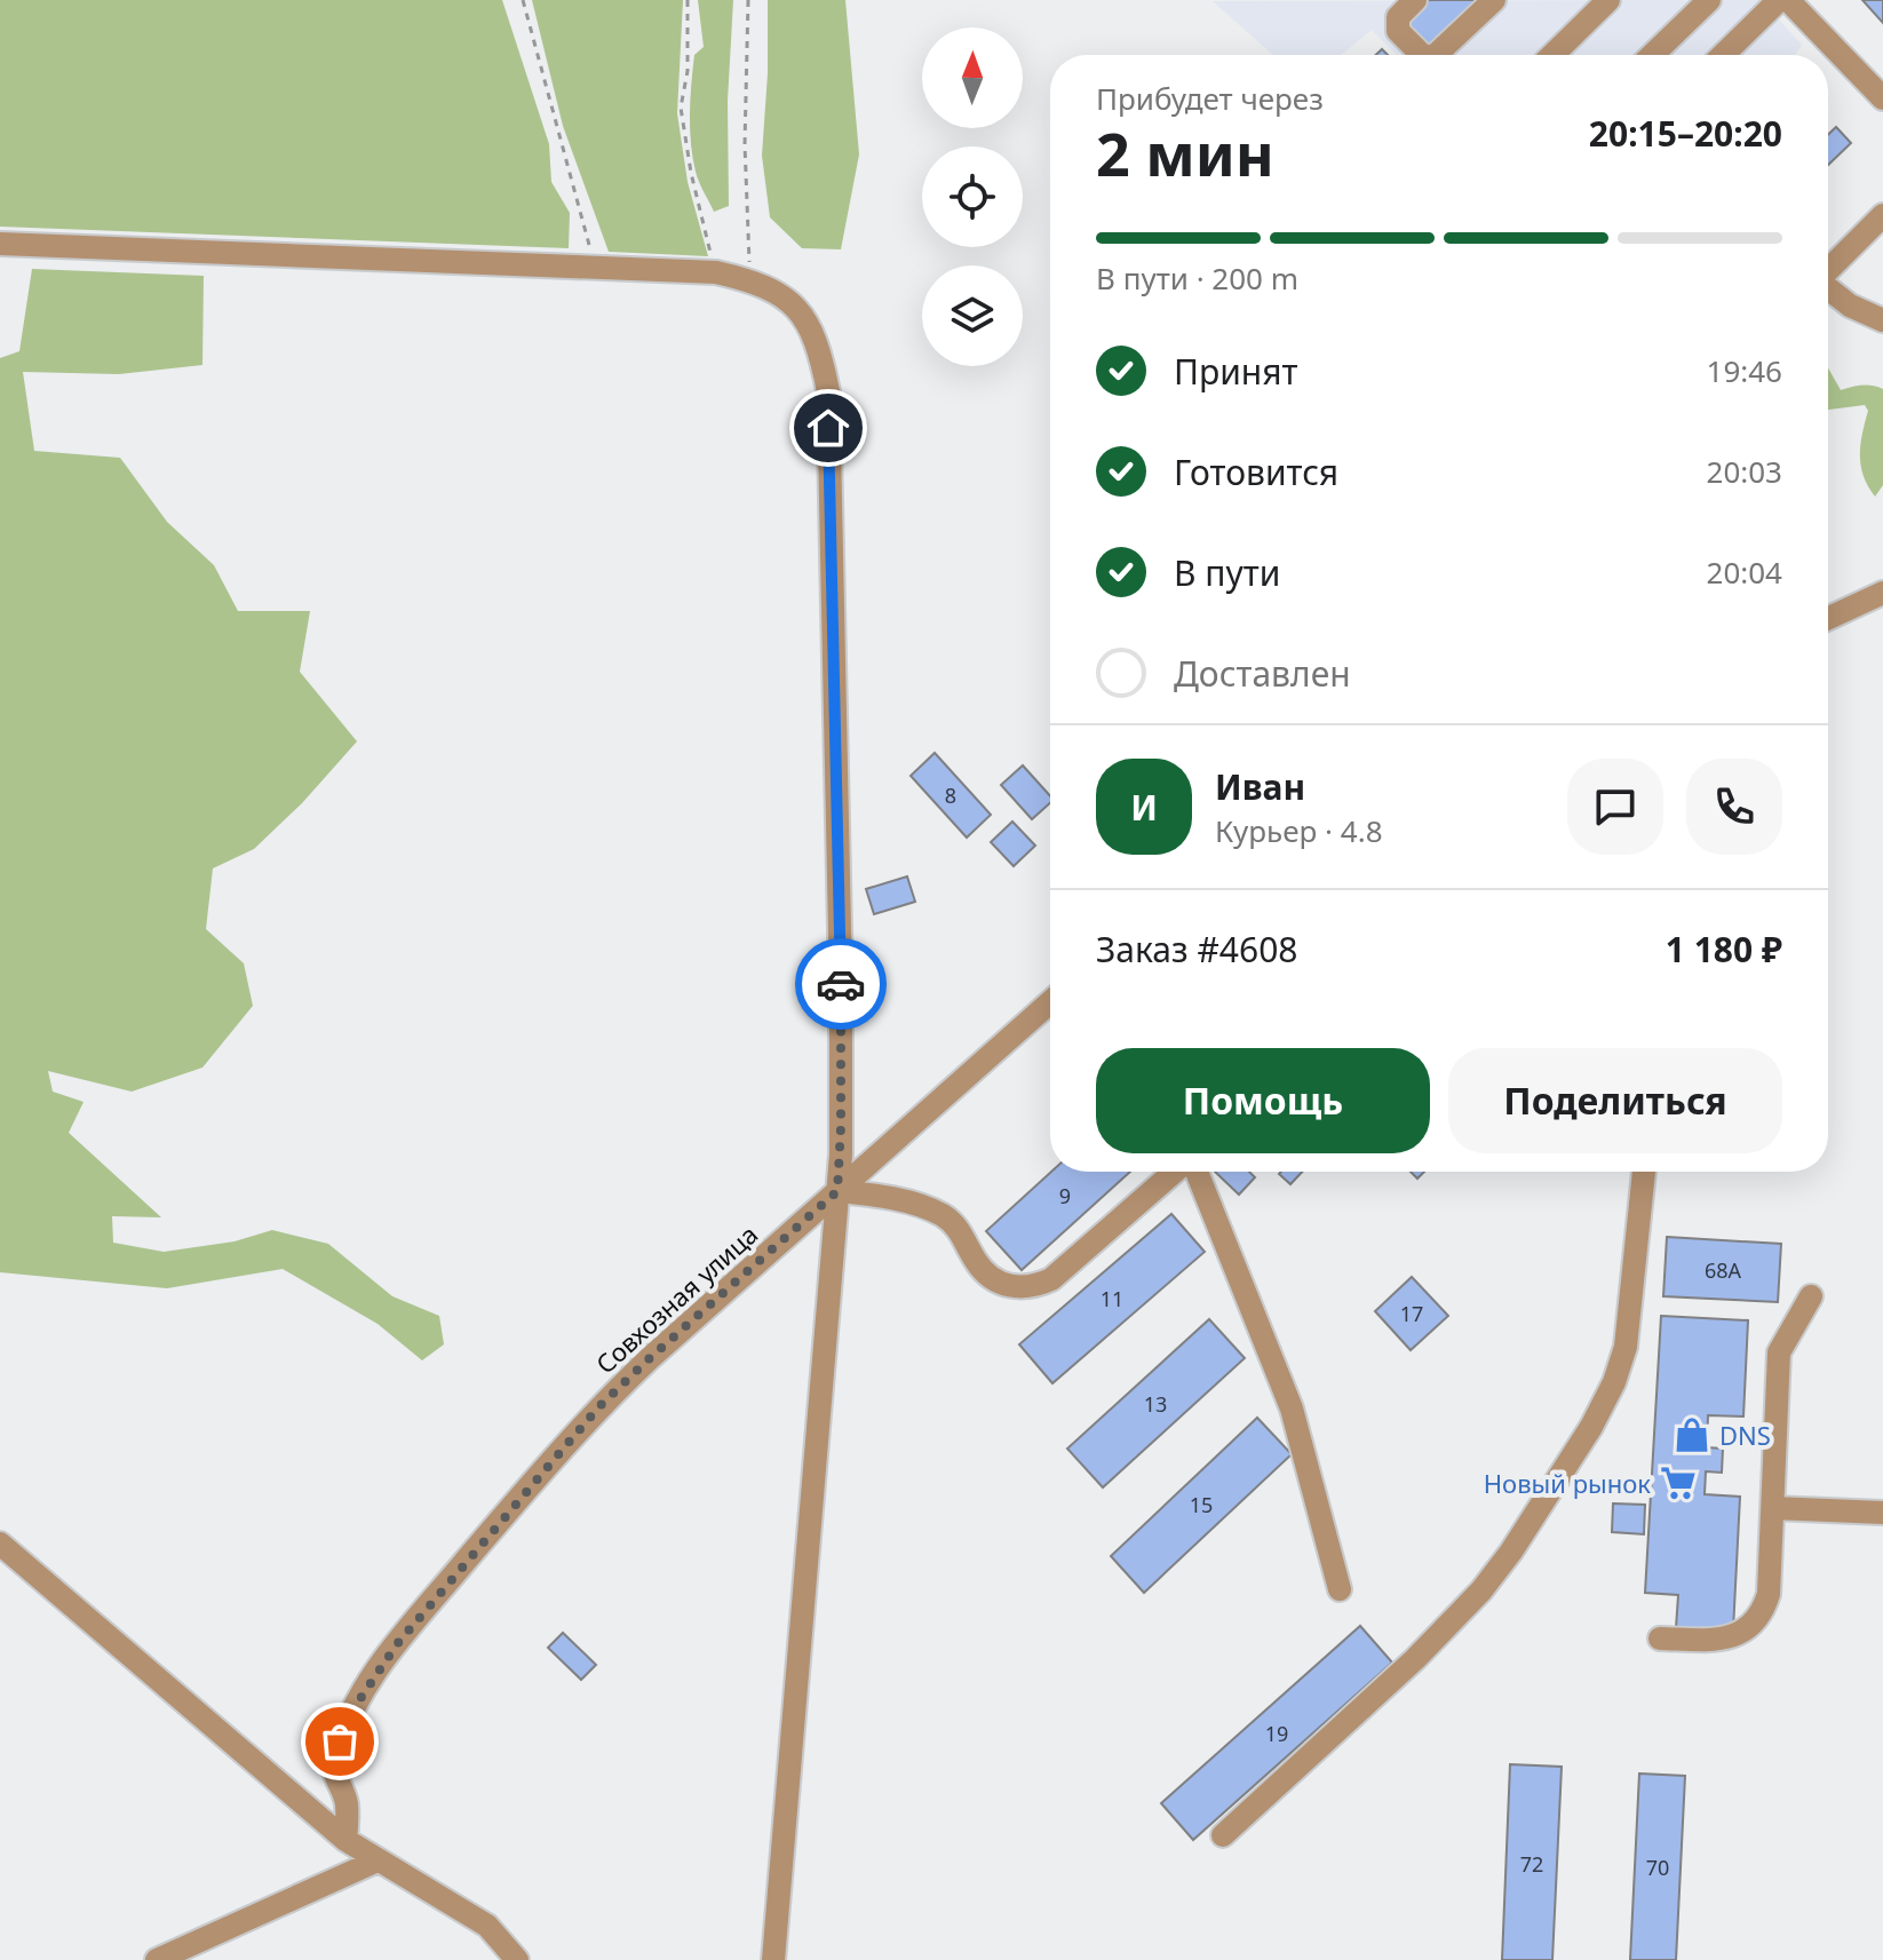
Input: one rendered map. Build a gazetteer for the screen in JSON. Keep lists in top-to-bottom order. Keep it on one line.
{"streets":{"street":["Совхозная улица"]},"places":{"shop":["DNS"],"supermarket":["Новый рынок"]},"house_numbers":["8","9","68А","11","17","13","15","19","72","70"],"north":"top","page":{"heading":["2 мин","Прибудет через","20:15–20:20"],"panel":["Иван","Курьер · 4.8","Заказ #4608","1 180 ₽"],"bar":"В пути · 200 m","list":[["Принят","19:46"],["Готовится","20:03"],["В пути","20:04"],"Доставлен"],"round":"И","buttons":["Помощь","Поделиться"]}}
